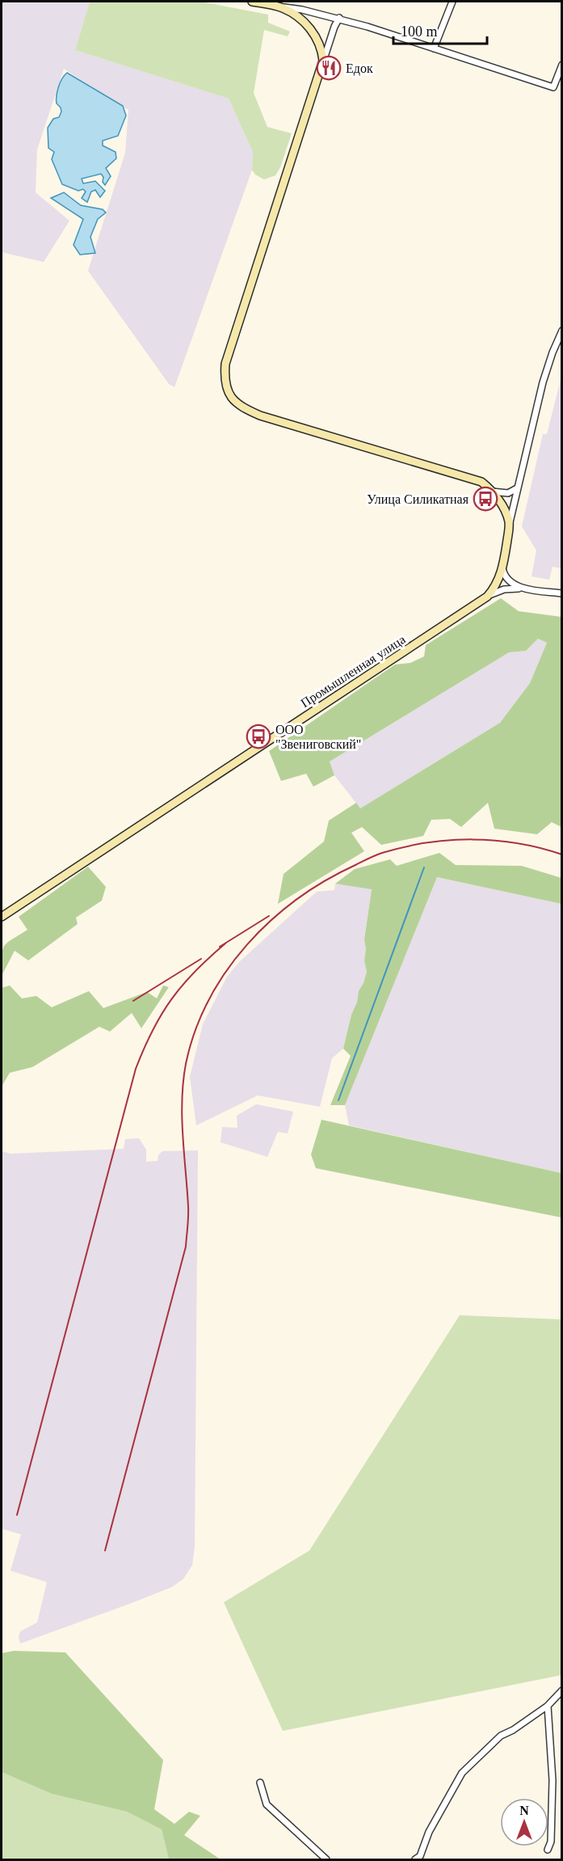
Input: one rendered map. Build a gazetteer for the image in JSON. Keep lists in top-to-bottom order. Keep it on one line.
{"streets":{"street":["Промышленная улица"]},"places":{"restaurant":["Едок"],"bus stop":["Улица Силикатная","ООО \"Звениговский\""]},"scale_bar":"100 m","north":"top"}
